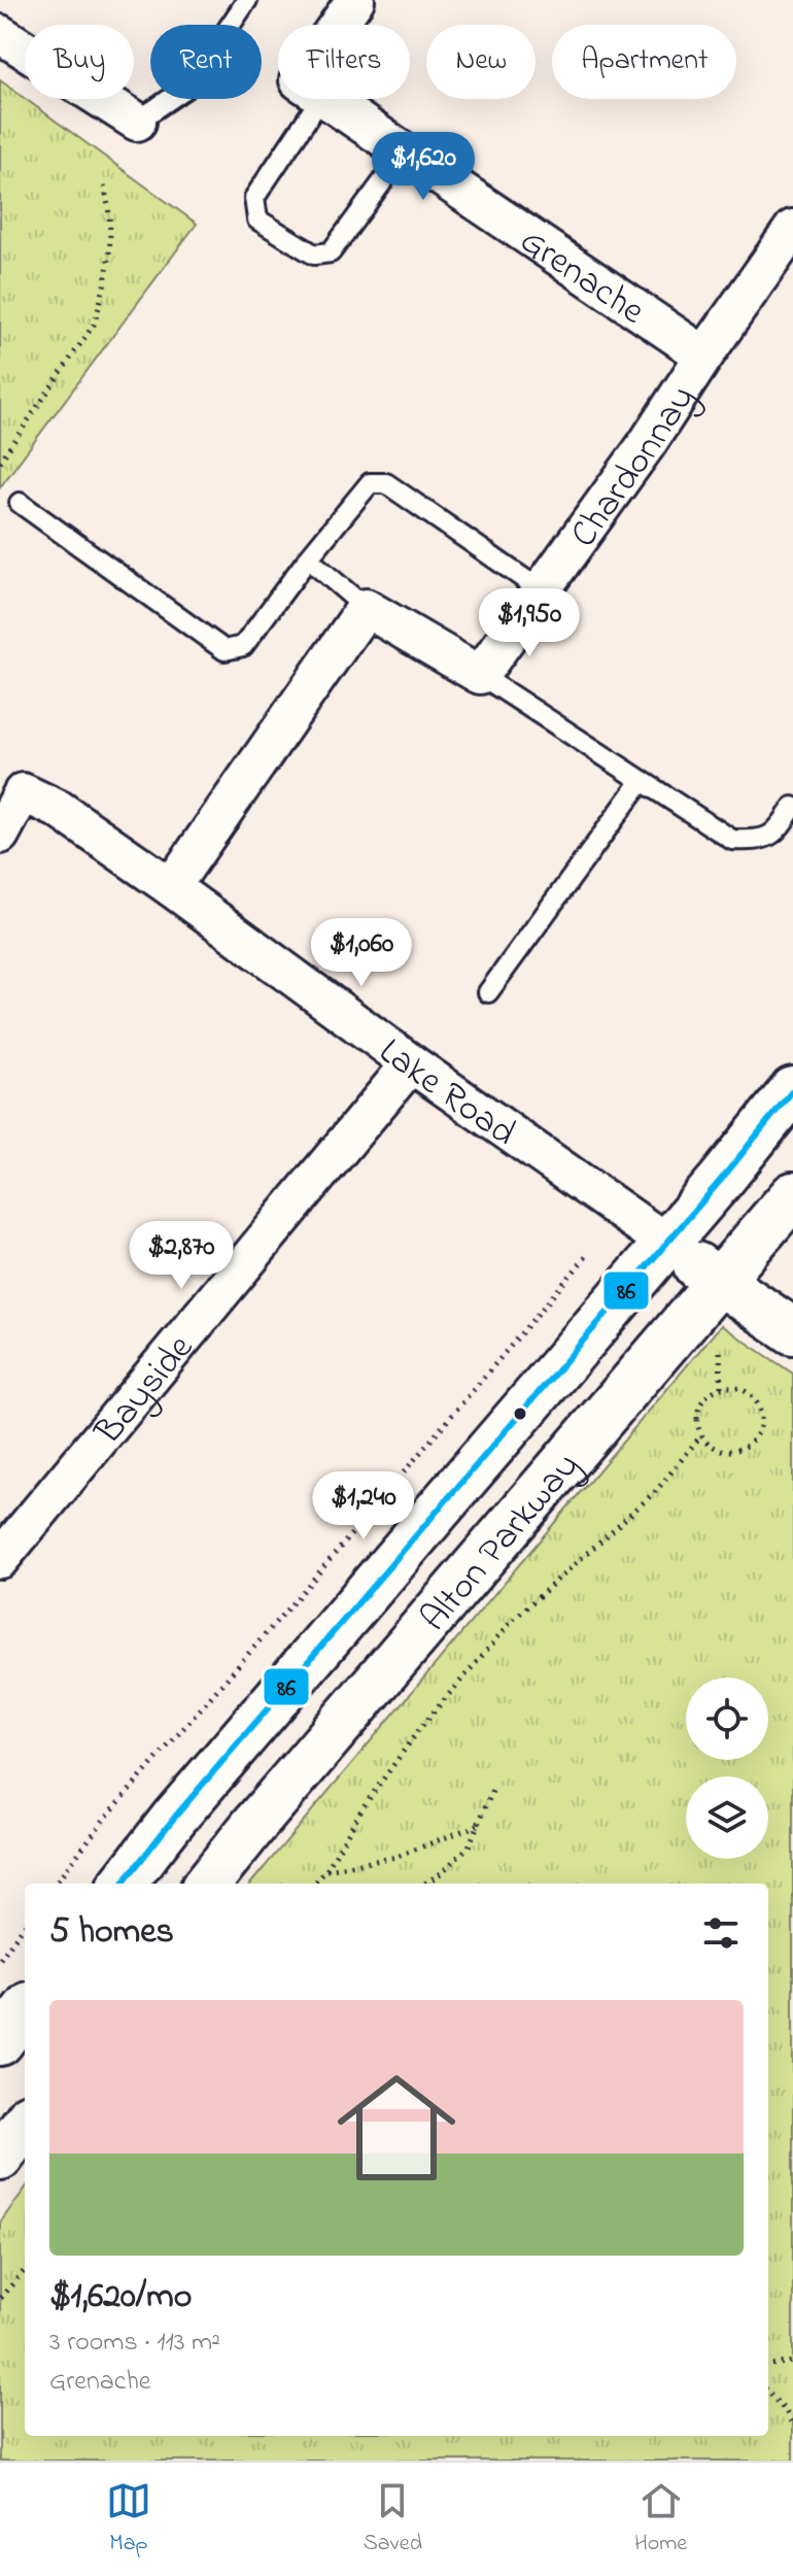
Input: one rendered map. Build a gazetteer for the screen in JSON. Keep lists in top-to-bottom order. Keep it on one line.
{"streets":{"main road":["Lake Road","Alton Parkway"],"street":["Grenache","Chardonnay","Bayside"]},"crossings":[["Grenache","Chardonnay"],["Lake Road","Bayside"],["Lake Road","Alton Parkway"]],"lines":["transit line 86"],"page":{"chip":["Buy","Rent","Filters","New","Apartment"],"price":["$1,620","$1,950","$1,060","$2,870","$1,240"],"heading":"5 homes","list":[{"name":"$1,620/mo","note":"3 rooms · 113 m² · Grenache"}],"tabs":["Map","Saved","Home"]}}
